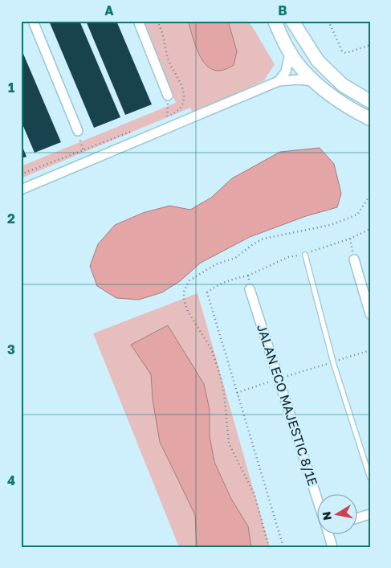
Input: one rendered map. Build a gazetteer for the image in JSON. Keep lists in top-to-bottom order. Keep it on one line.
{"streets":{"street":["JALAN ECO MAJESTIC 8/1E"]},"north":"left","grid":{"columns":["A","B"],"rows":["1","2","3","4"]}}
